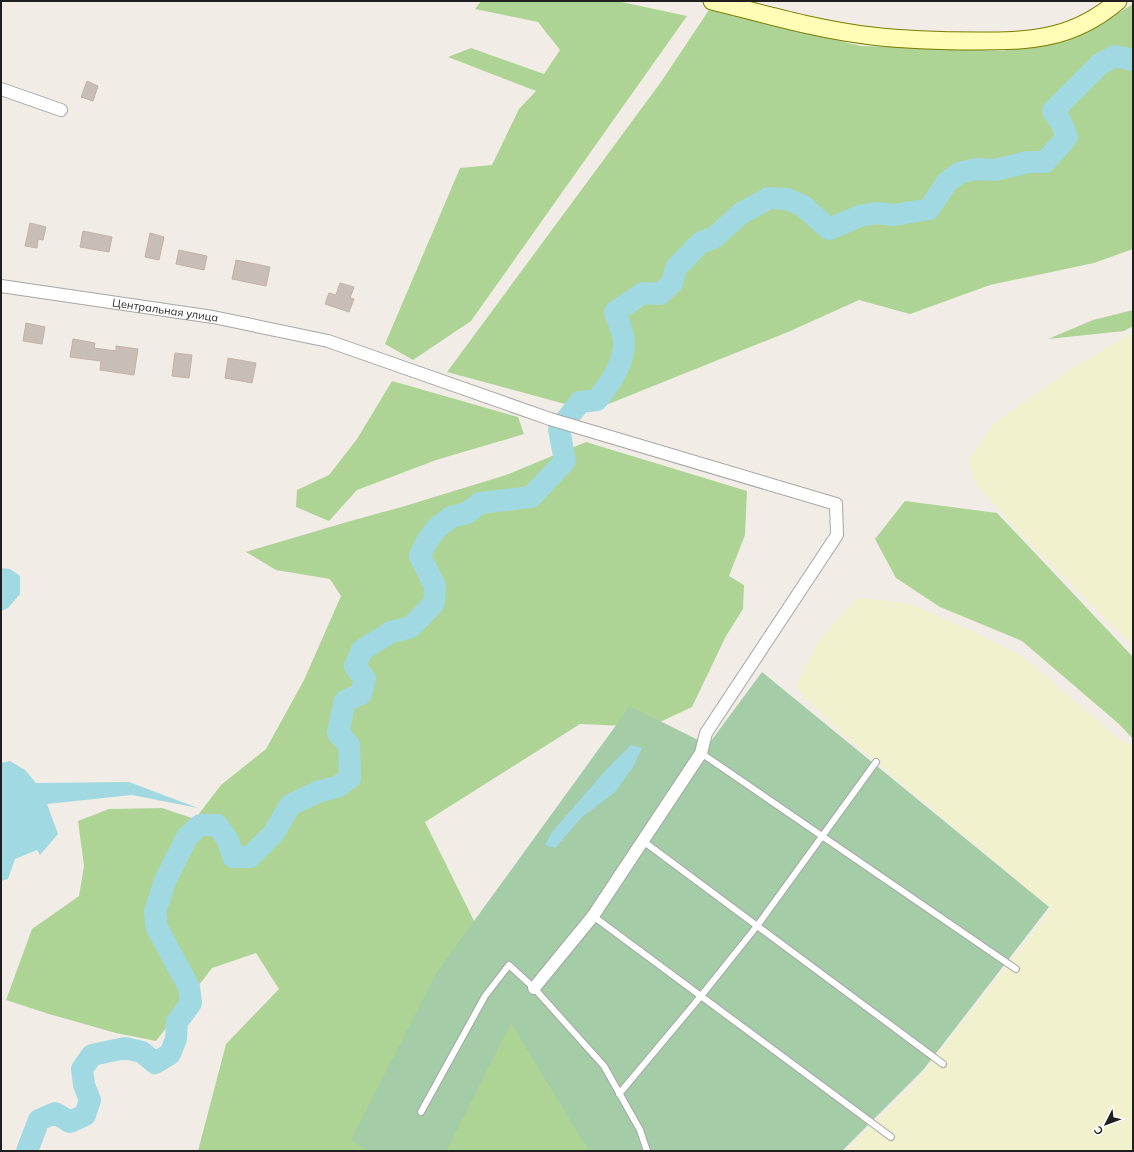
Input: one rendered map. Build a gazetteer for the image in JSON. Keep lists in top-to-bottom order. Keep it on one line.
{"streets":{"street":["Центральная улица"]},"north":"bottom left"}
